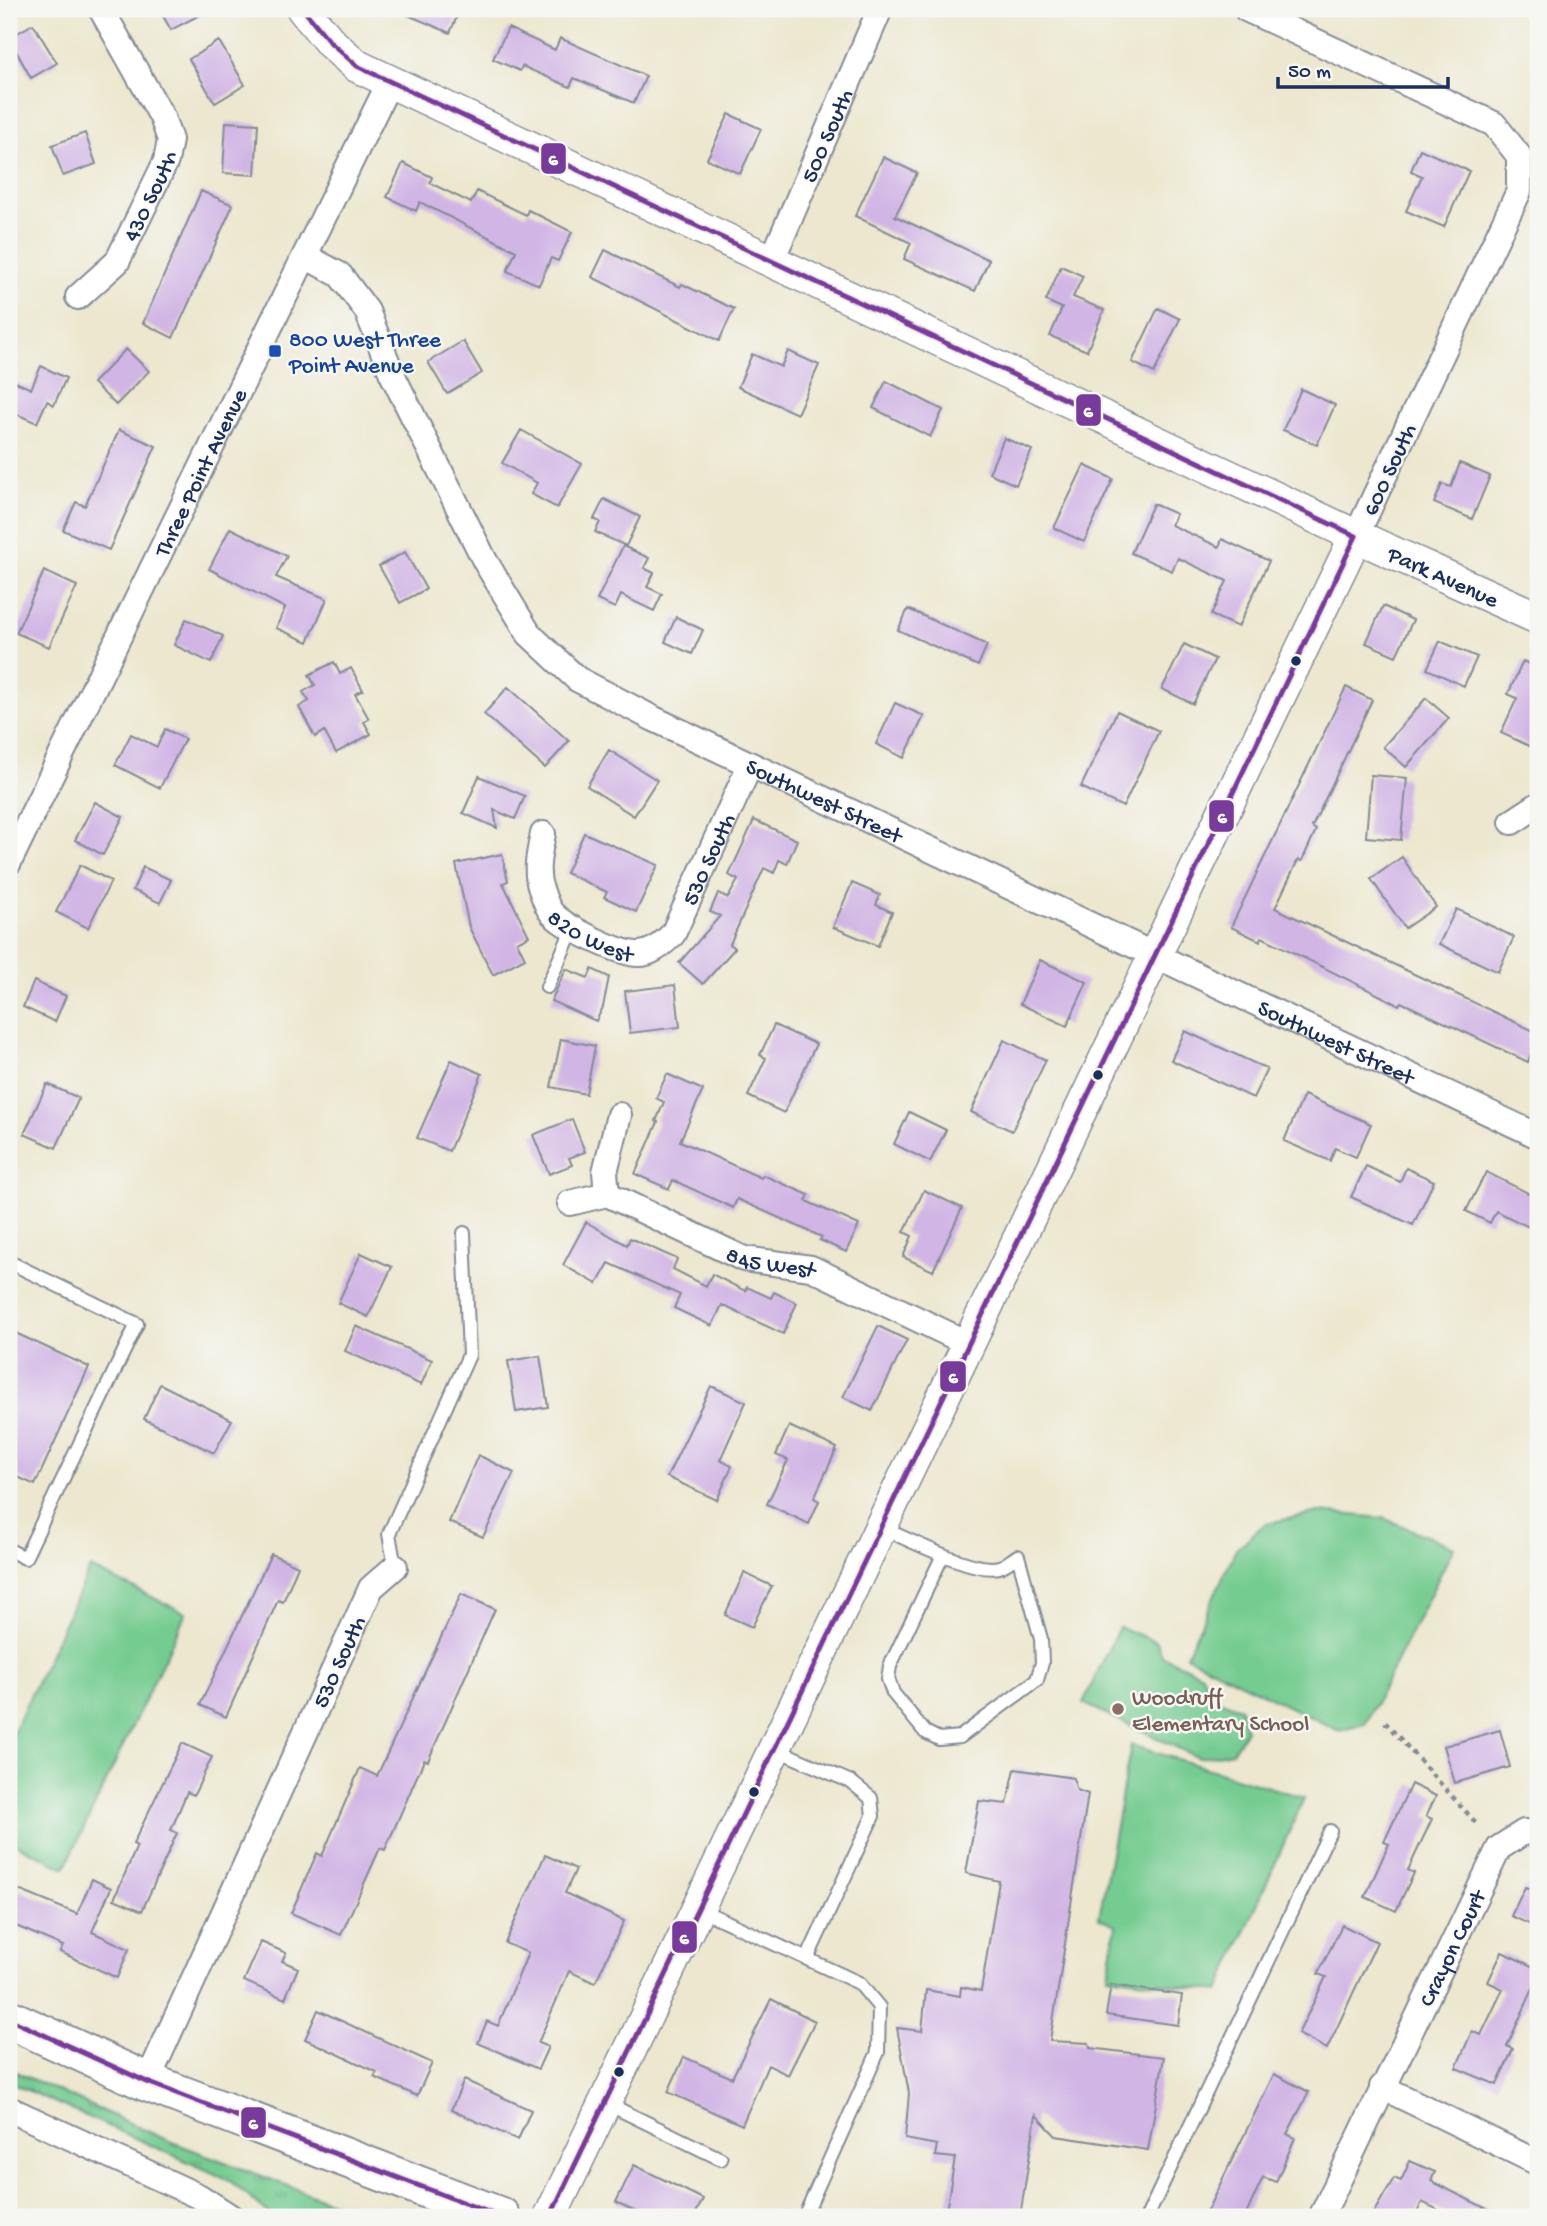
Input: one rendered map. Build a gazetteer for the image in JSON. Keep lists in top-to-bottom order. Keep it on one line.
{"streets":{"street":["500 South","430 South","600 South","Three Point Avenue","Park Avenue","Southwest Street","530 South","820 West","845 West","Crayon Court"]},"crossings":[["500 South","Park Avenue"],["600 South","Park Avenue"],["600 South","Southwest Street"],["600 South","845 West"],["Three Point Avenue","Park Avenue"],["Three Point Avenue","Southwest Street"],["Southwest Street","530 South"],["530 South","820 West"]],"places":{"transit":["800 West Three Point Avenue"],"other":["Woodruff Elementary School"]},"lines":["transit line 6"],"scale_bar":"50 m"}
